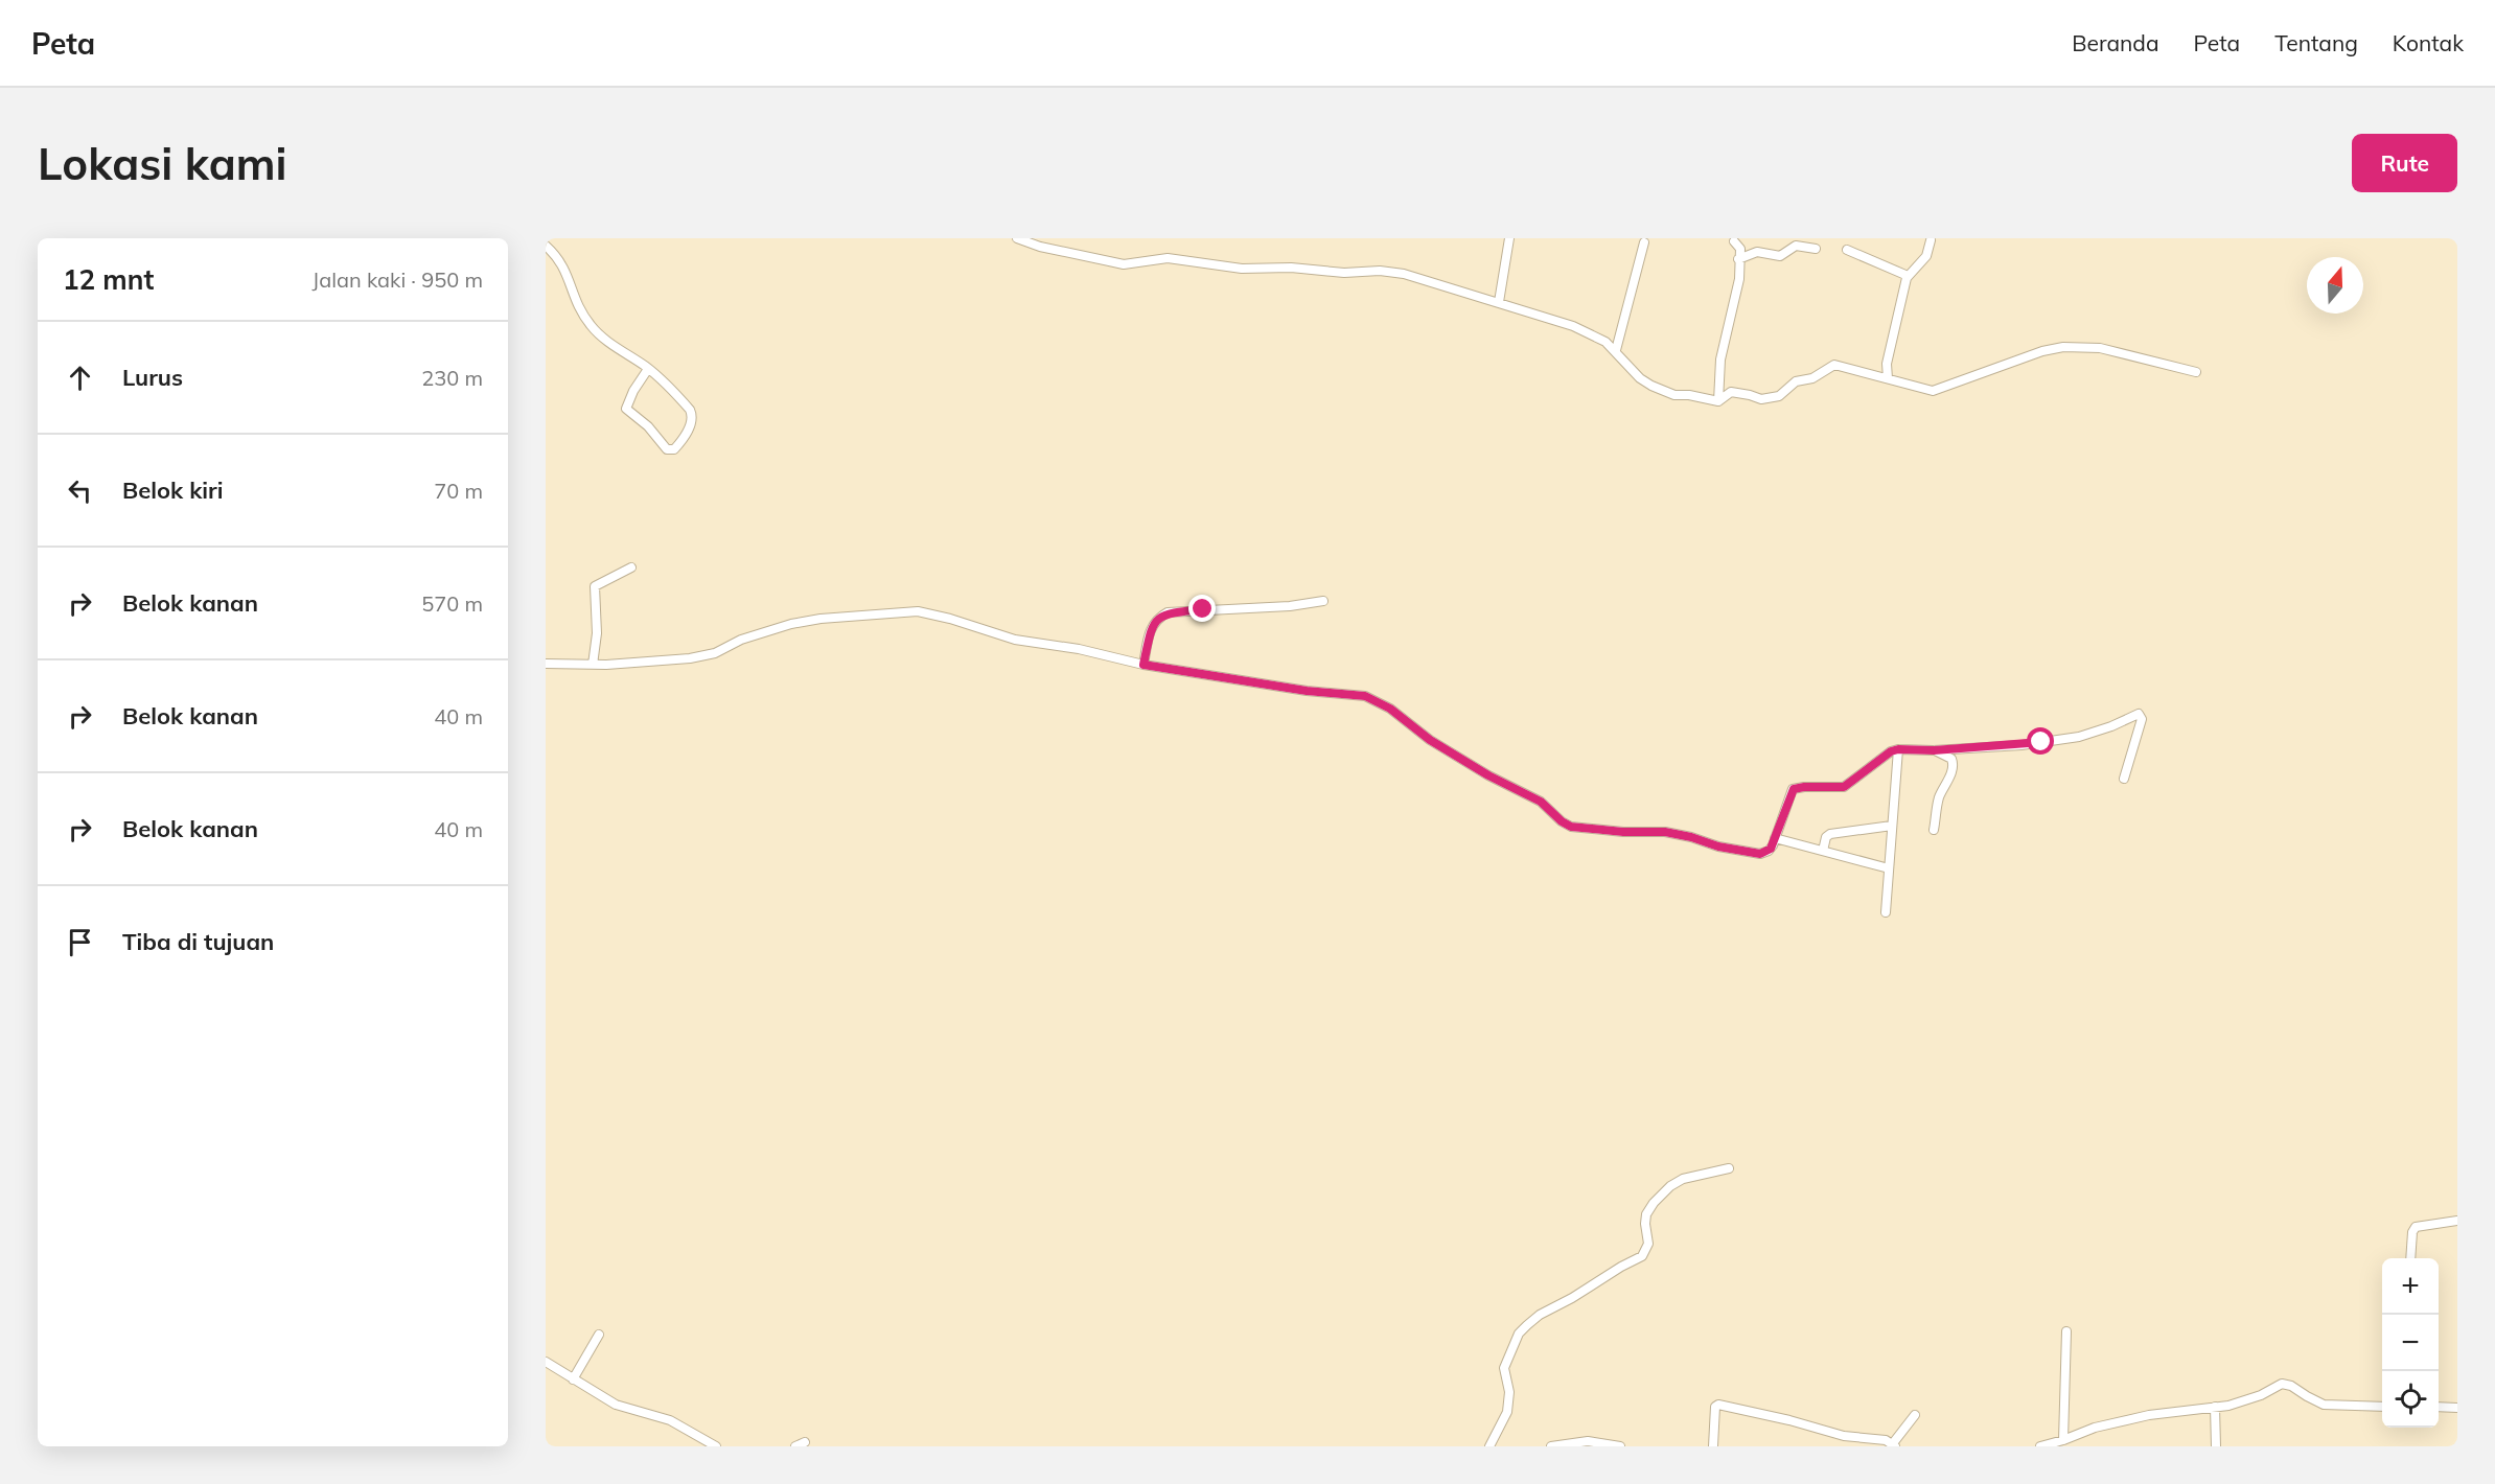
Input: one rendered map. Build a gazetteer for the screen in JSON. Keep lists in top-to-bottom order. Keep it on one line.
{"north":"top","page":{"header":"Peta","nav":["Beranda","Peta","Tentang","Kontak"],"buttons":"Rute","title":"Lokasi kami","heading":["12 mnt","Jalan kaki · 950 m"],"list":[["Lurus","230 m"],["Belok kiri","70 m"],["Belok kanan","570 m"],["Belok kanan","40 m"],["Belok kanan","40 m"],"Tiba di tujuan"],"map_buttons":["+","−"]}}
